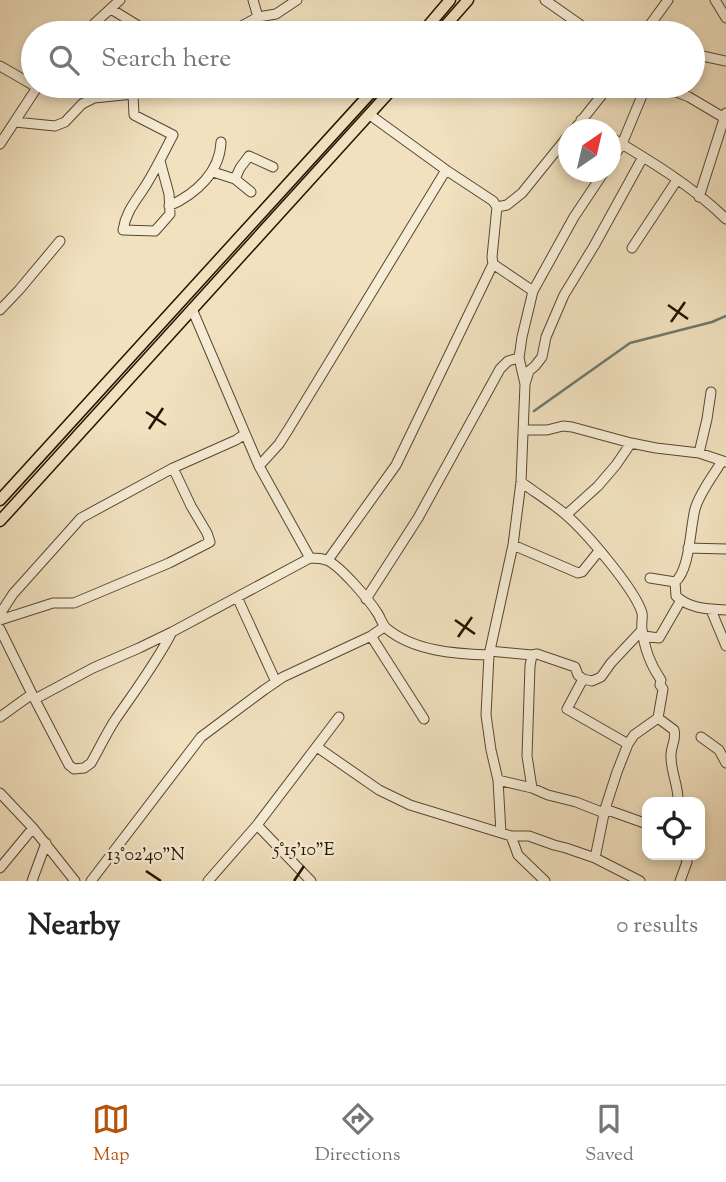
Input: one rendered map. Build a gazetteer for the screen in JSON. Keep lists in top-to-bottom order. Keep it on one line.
{"north":"top right","page":{"search":"Search here","heading":["Nearby","0 results"],"nav":["Map","Directions","Saved"]},"coordinates":["5°15'10\"E","13°02'40\"N"]}
